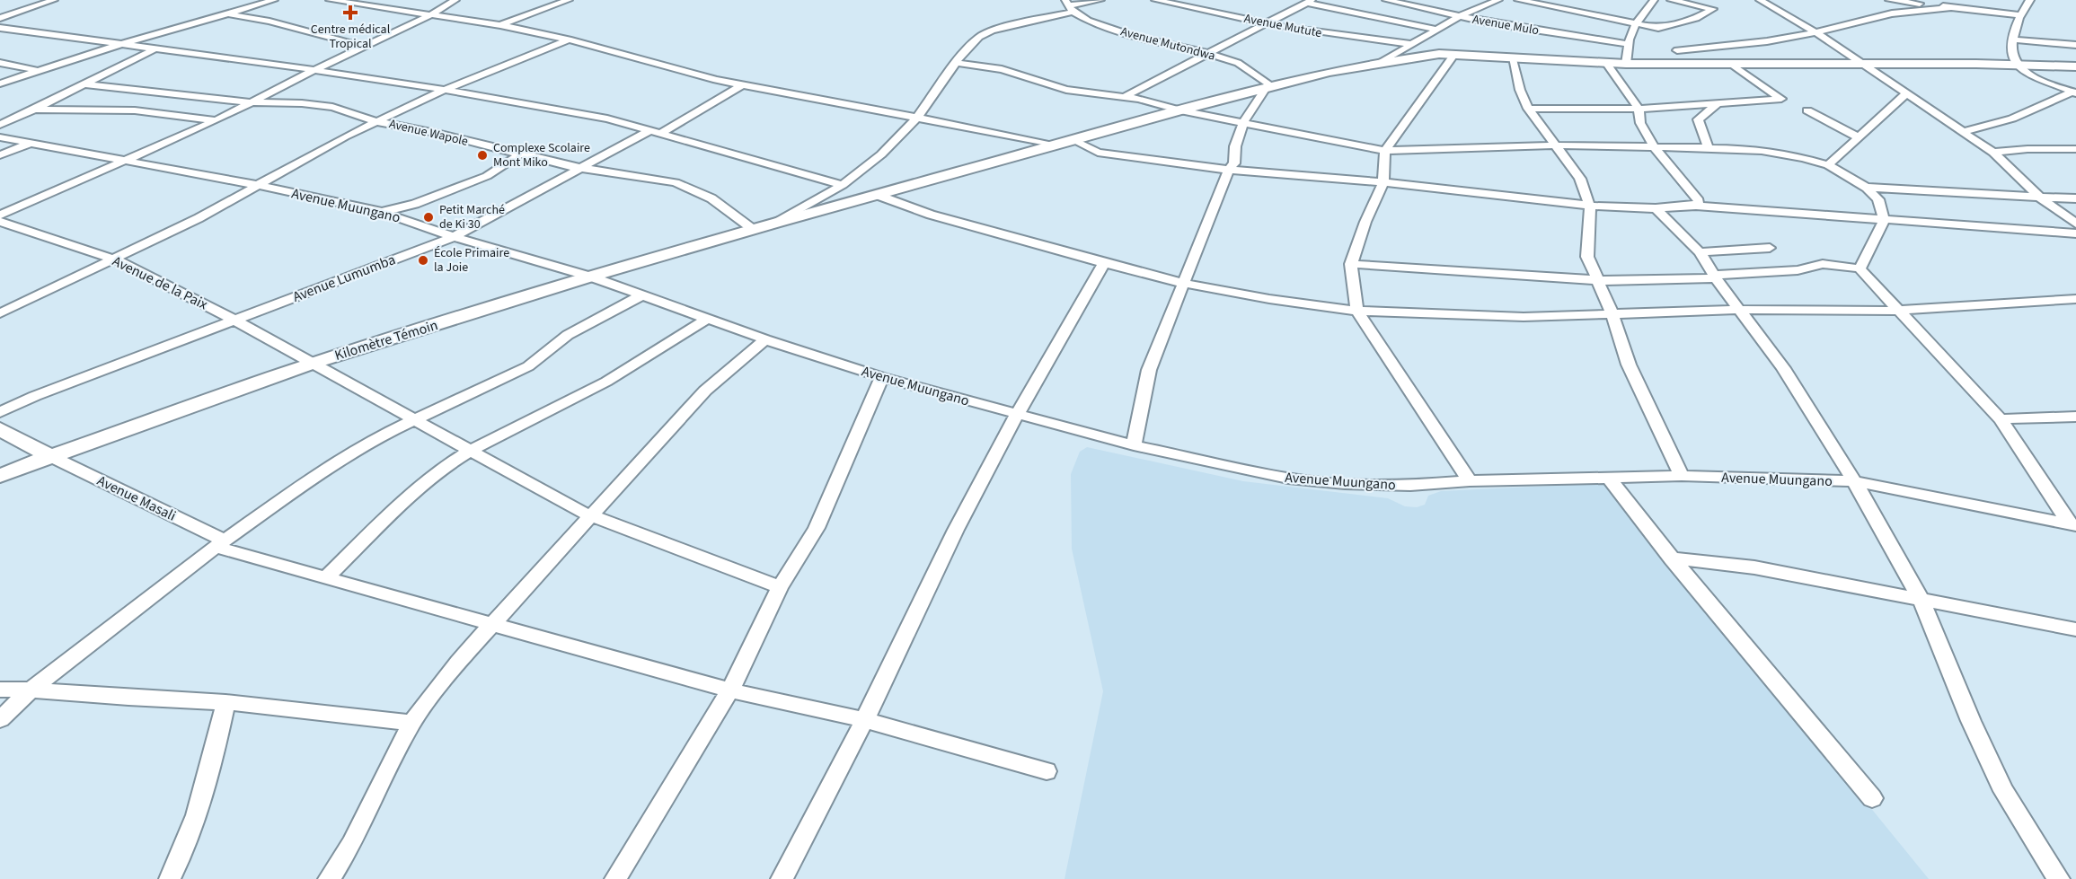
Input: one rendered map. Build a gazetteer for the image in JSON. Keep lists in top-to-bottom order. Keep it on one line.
{"streets":{"main road":["Kilomètre Témoin"],"street":["Avenue Mulo","Avenue Mutute","Avenue Mutondwa","Avenue Wapole","Avenue Muungano","Avenue Lumumba","Avenue de la Paix","Avenue Masali"]},"crossings":[["Avenue Mutondwa","Kilomètre Témoin"],["Avenue Wapole","Avenue Lumumba"],["Avenue Wapole","Kilomètre Témoin"],["Avenue Muungano","Avenue Lumumba"],["Avenue Muungano","Kilomètre Témoin"],["Avenue Lumumba","Avenue de la Paix"],["Avenue de la Paix","Kilomètre Témoin"],["Kilomètre Témoin","Avenue Masali"]],"places":{"health":["Centre médical Tropical"],"other":["Complexe Scolaire Mont Miko","Petit Marché de Ki 30","École Primaire la Joie"]}}
